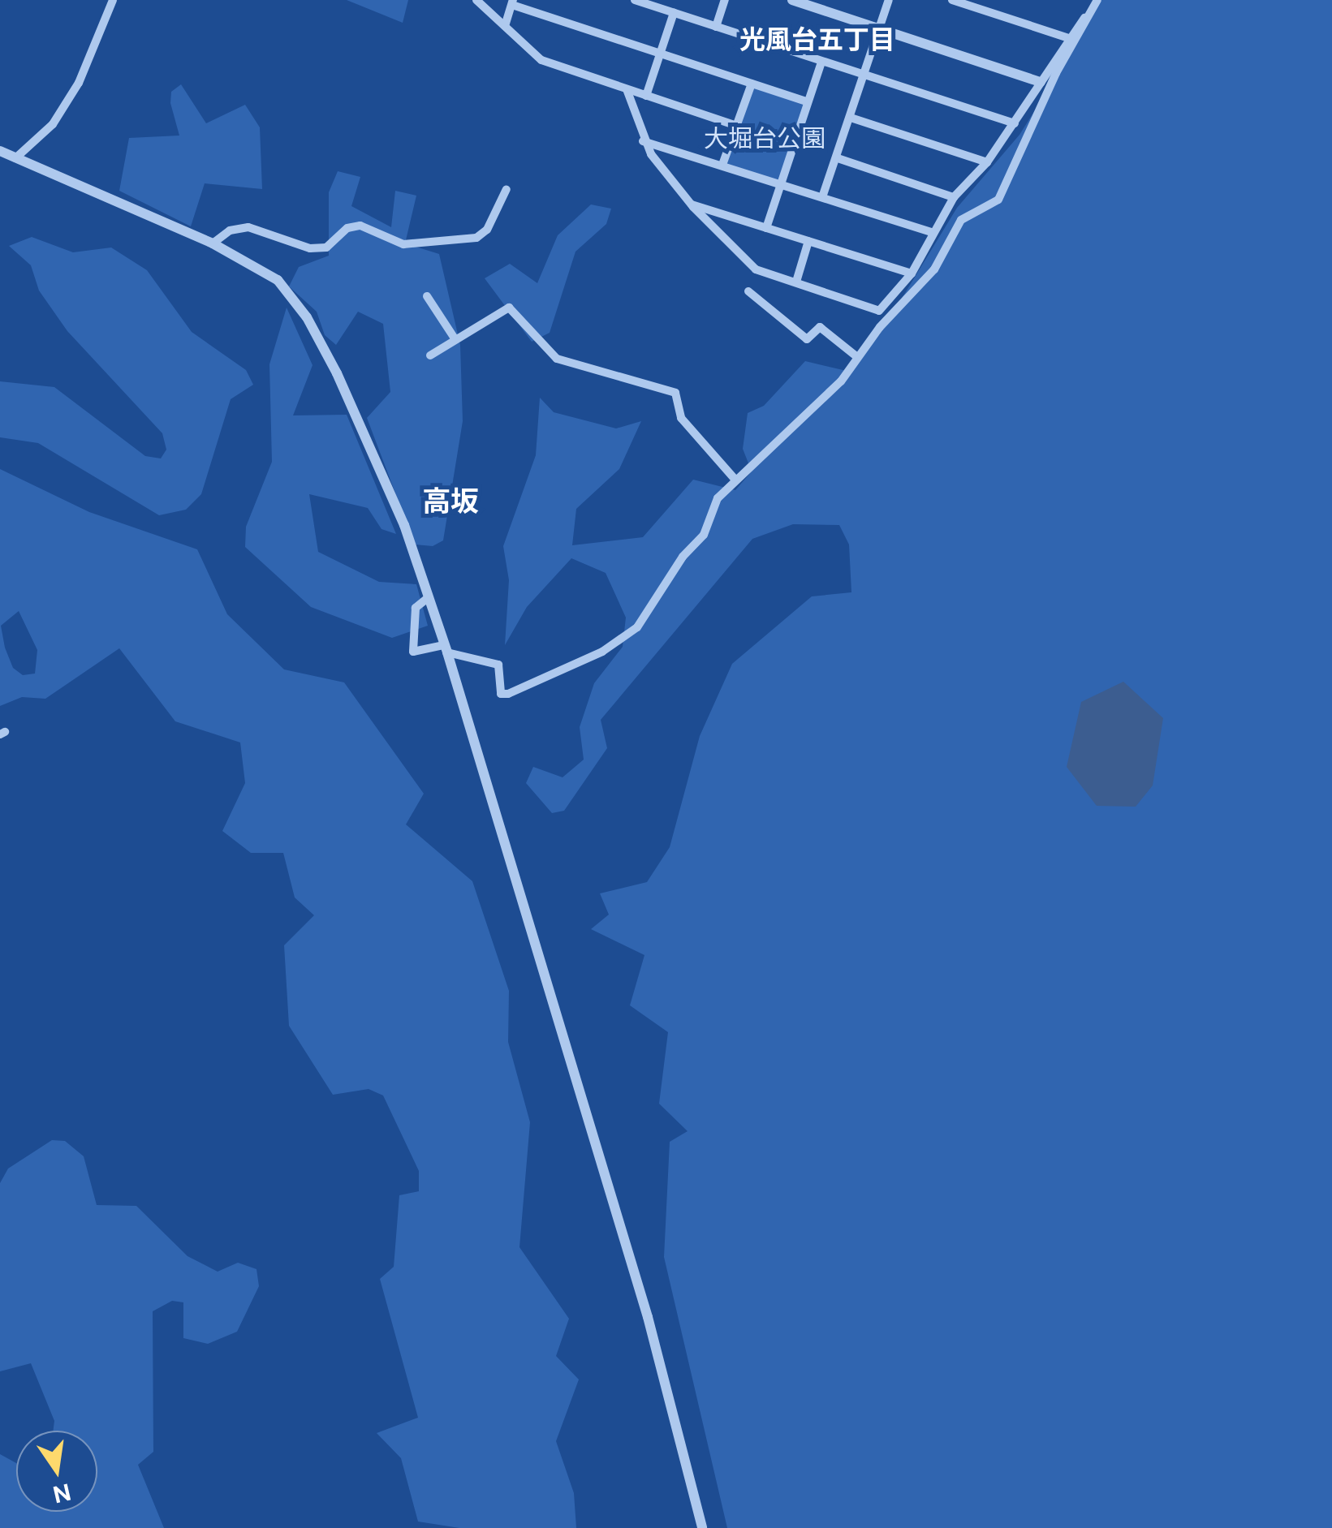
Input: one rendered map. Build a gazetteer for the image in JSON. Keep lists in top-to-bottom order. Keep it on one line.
{"districts":["光風台五丁目","高坂"],"parks":["大堀台公園"],"north":"bottom"}
